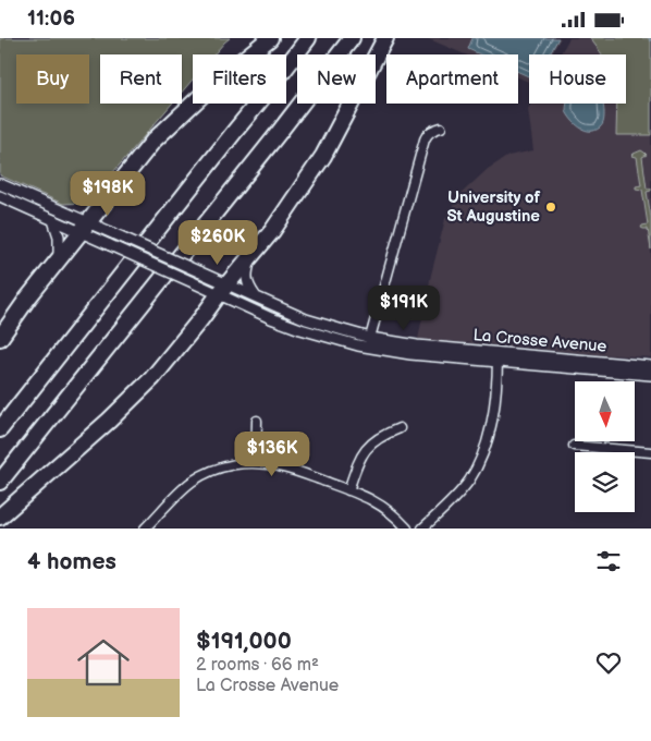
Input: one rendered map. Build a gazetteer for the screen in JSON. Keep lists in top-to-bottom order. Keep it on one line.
{"streets":{"street":["La Crosse Avenue"]},"places":["University of St Augustine"],"north":"bottom","page":{"status":"11:06","chip":["Buy","Rent","Filters","New","Apartment","House"],"price":["$198K","$260K","$191K","$136K"],"heading":"4 homes","list":[{"name":"$191,000","note":"2 rooms · 66 m² · La Crosse Avenue"}]}}
